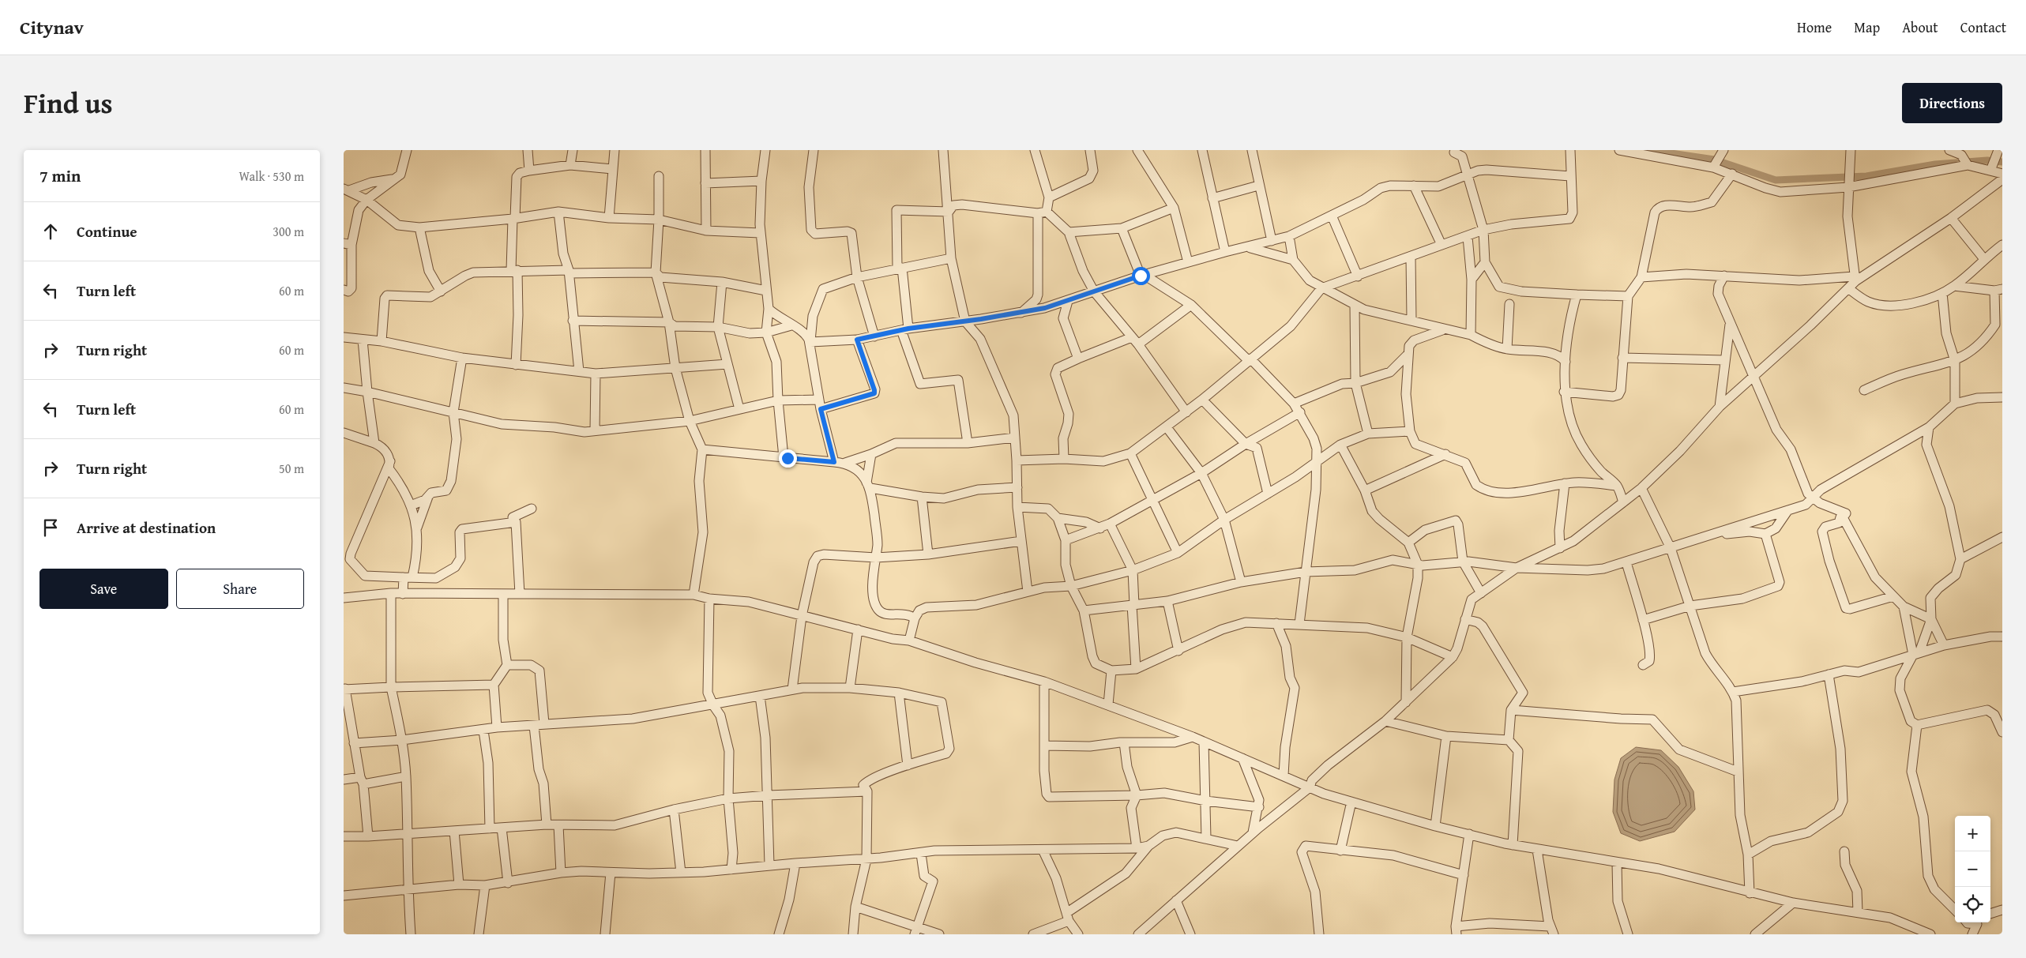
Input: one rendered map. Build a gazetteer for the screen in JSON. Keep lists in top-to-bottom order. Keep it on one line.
{"page":{"header":"Citynav","nav":["Home","Map","About","Contact"],"title":"Find us","buttons":["Directions",["Save","Share"]],"heading":["7 min","Walk · 530 m"],"list":[["Continue","300 m"],["Turn left","60 m"],["Turn right","60 m"],["Turn left","60 m"],["Turn right","50 m"],"Arrive at destination"],"map_buttons":["+","−"]}}
